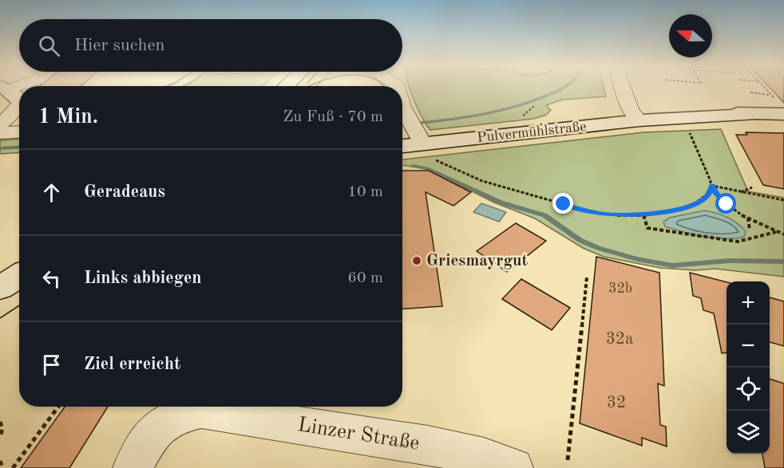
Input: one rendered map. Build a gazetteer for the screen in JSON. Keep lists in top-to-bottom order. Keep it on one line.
{"streets":{"street":["Pulvermühlstraße","Linzer Straße"]},"places":["Griesmayrgut"],"house_numbers":["32b","32a","32"],"north":"left","page":{"search":"Hier suchen","heading":["1 Min.","Zu Fuß · 70 m"],"list":[["Geradeaus","10 m"],["Links abbiegen","60 m"],"Ziel erreicht"],"map_buttons":["+","−"]}}
